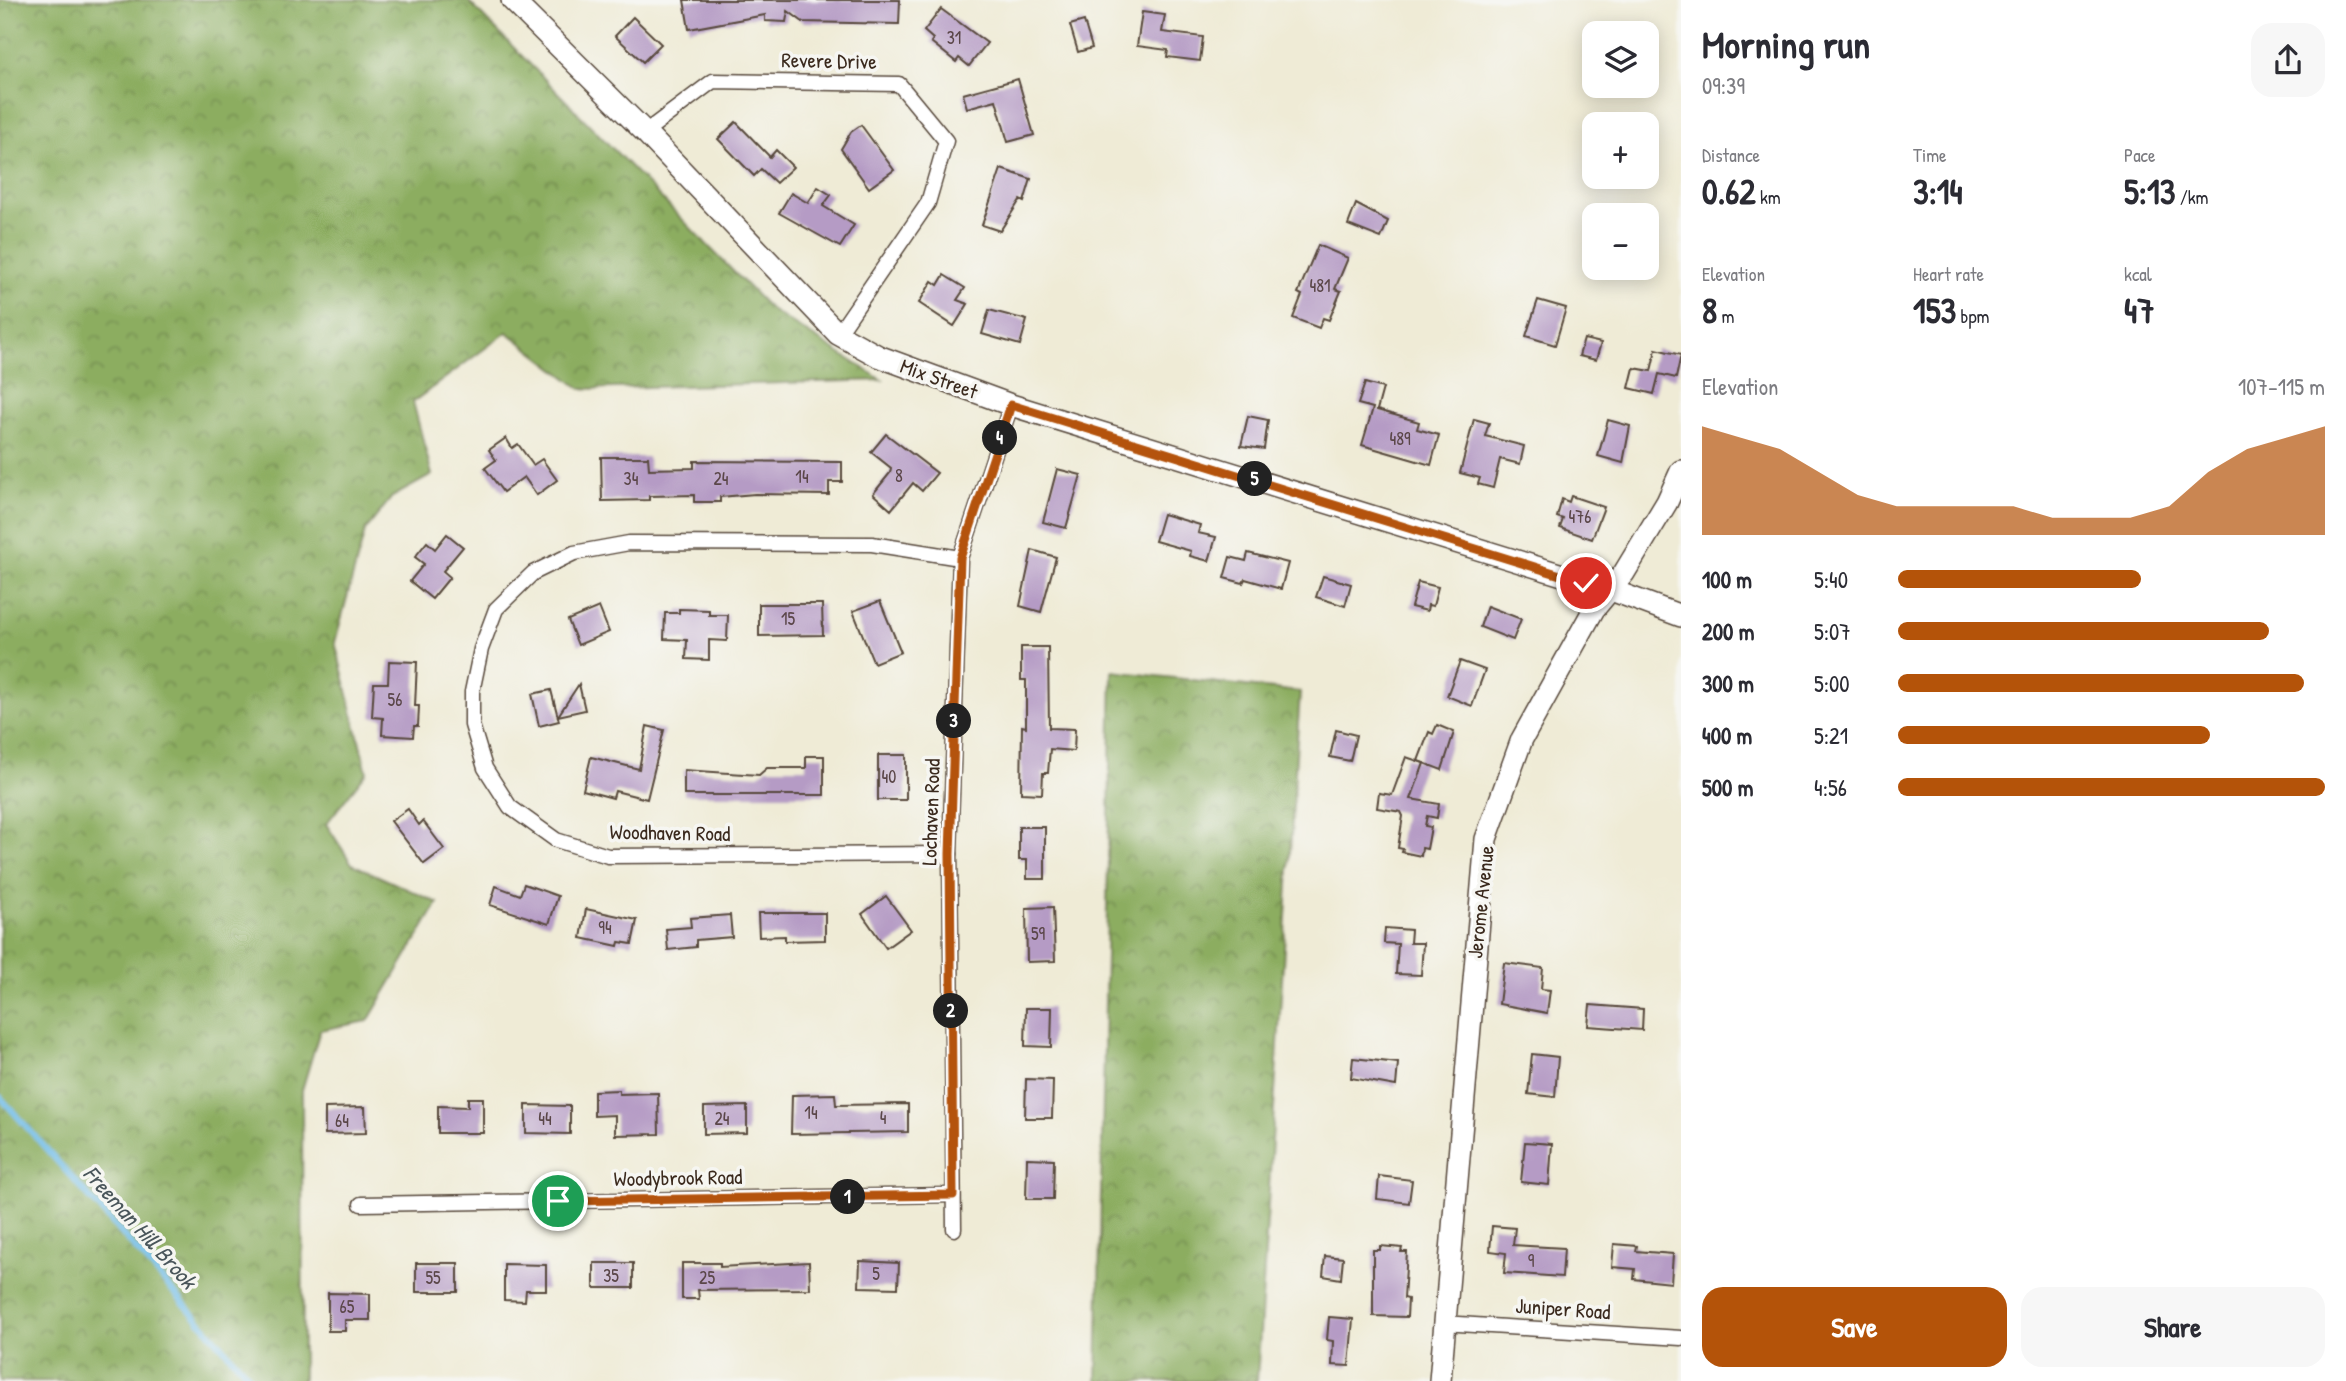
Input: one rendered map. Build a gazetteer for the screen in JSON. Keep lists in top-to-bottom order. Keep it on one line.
{"streets":{"main road":["Mix Street","Jerome Avenue"],"street":["Revere Drive","Lochaven Road","Woodhaven Road","Woodybrook Road","Juniper Road"]},"crossings":[["Revere Drive","Mix Street"],["Mix Street","Lochaven Road"],["Mix Street","Jerome Avenue"],["Lochaven Road","Woodhaven Road"],["Lochaven Road","Woodybrook Road"],["Jerome Avenue","Juniper Road"]],"water":["Freeman Hill Brook"],"house_numbers":["31","481","489","8","14","34","24","476","15","56","40","94","59","14","4","44","24","64","9","5","35","55","25","65"],"page":{"heading":["Morning run","09:39"],"map_buttons":["+","−"],"stats":[["Distance","0.62 km"],["Time","3:14"],["Pace","5:13 /km"],["Elevation","8 m"],["Heart rate","153 bpm"],["kcal","47"]],"chart":["Elevation","107–115 m"],"pins":["4","5","3","2","1"],"list":[{"name":"100 m","note":"5:40"},{"name":"200 m","note":"5:07"},{"name":"300 m","note":"5:00"},{"name":"400 m","note":"5:21"},{"name":"500 m","note":"4:56"}],"buttons":["Save","Share"]}}
